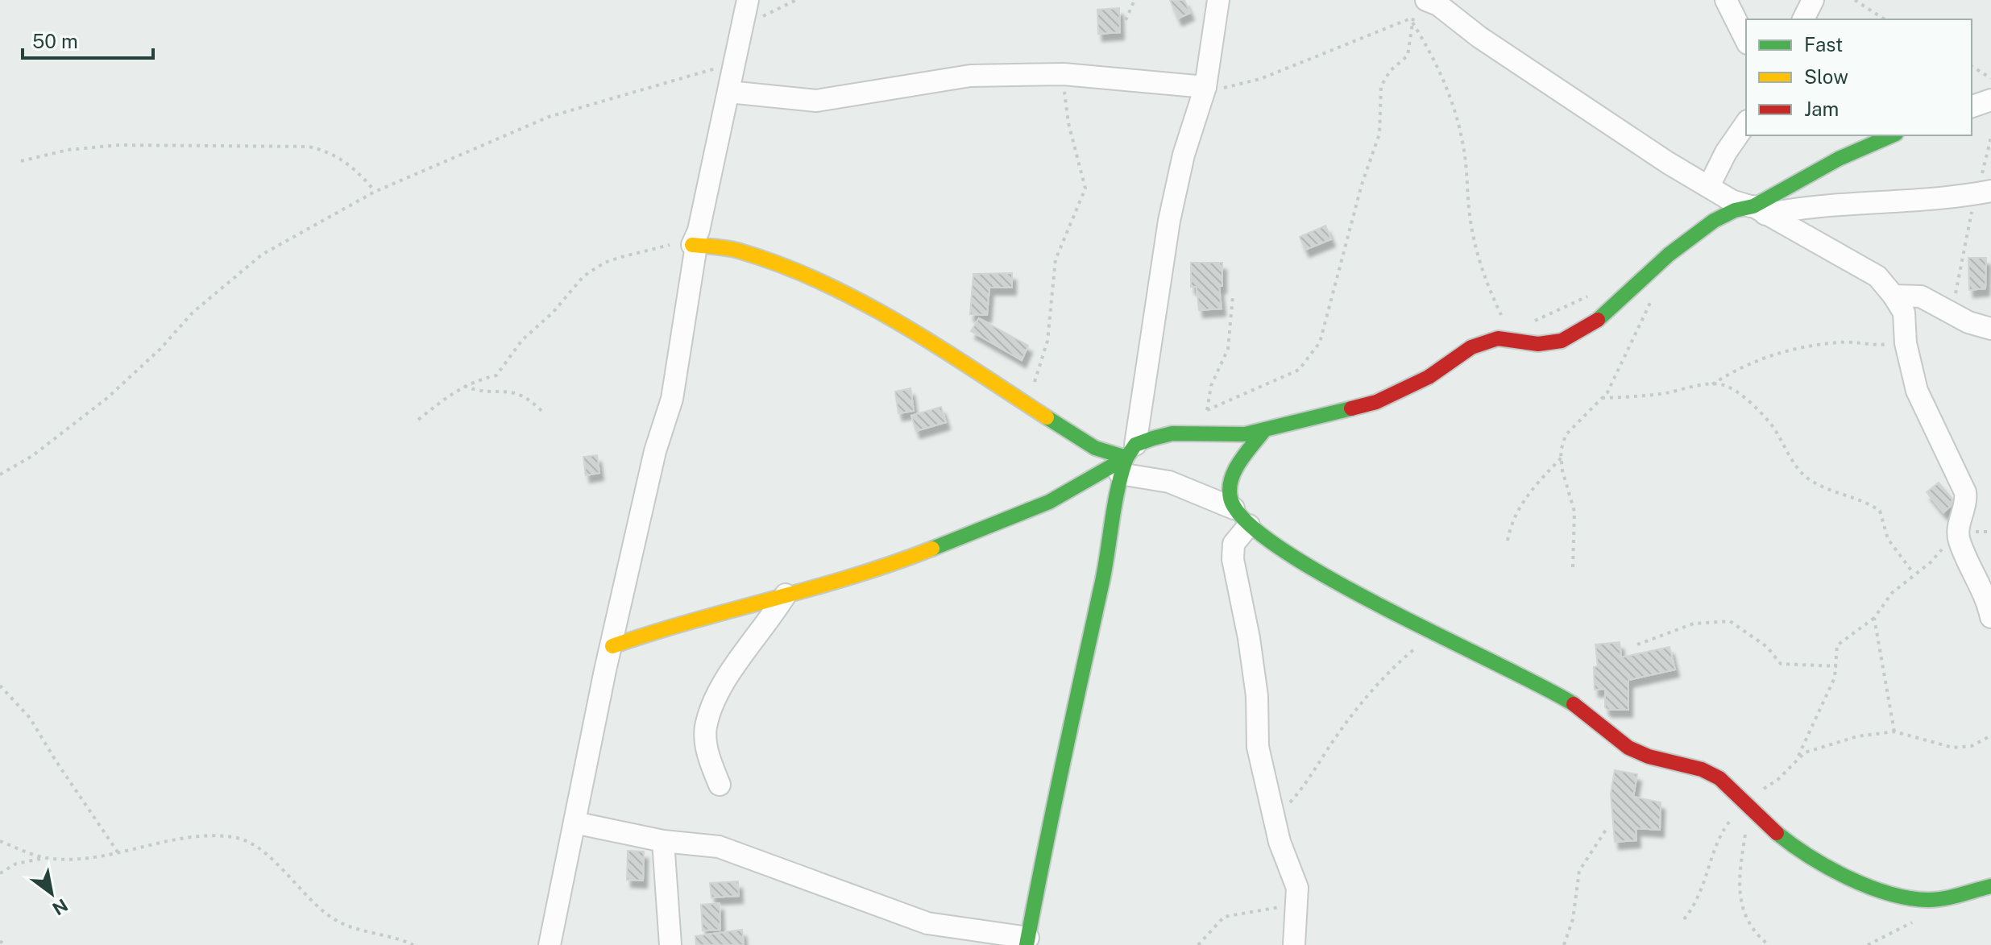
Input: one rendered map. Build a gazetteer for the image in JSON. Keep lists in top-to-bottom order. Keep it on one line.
{"legend":["Fast","Slow","Jam"],"scale_bar":"50 m","north":"bottom right"}
